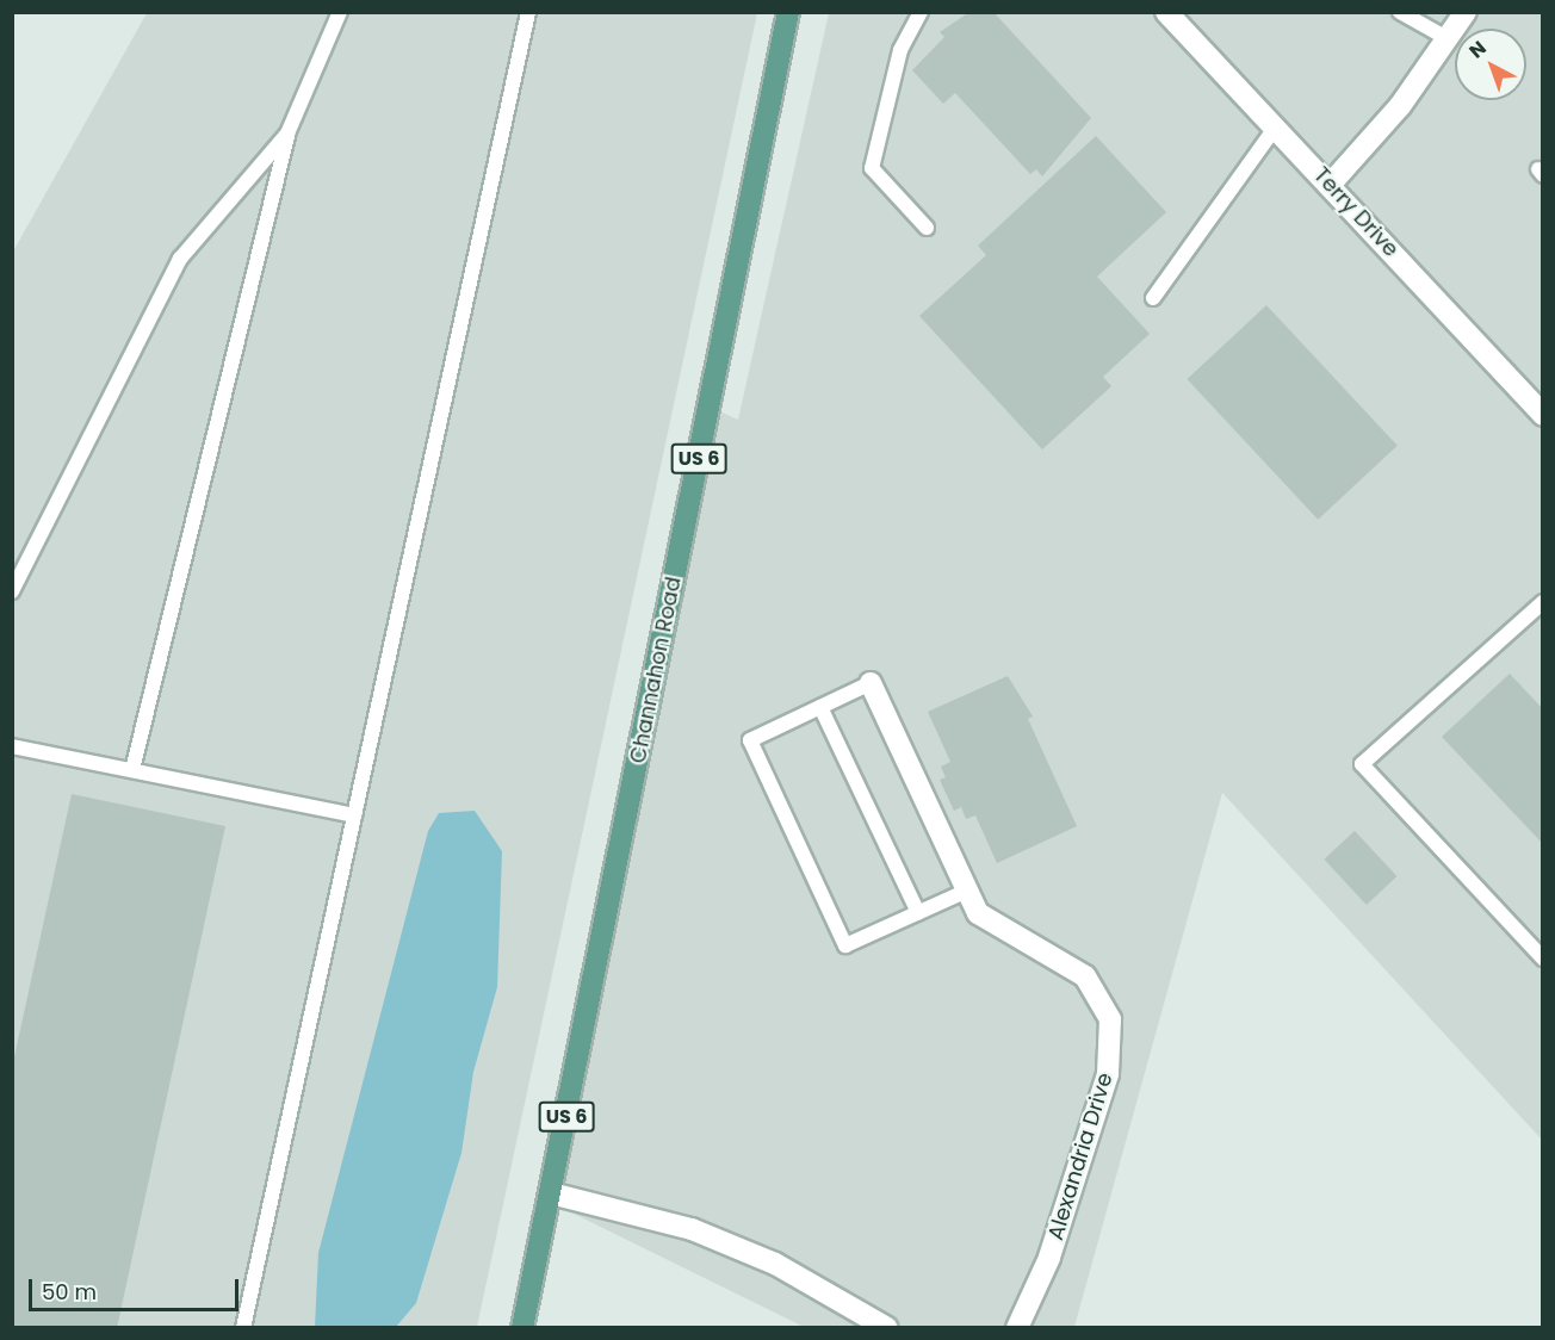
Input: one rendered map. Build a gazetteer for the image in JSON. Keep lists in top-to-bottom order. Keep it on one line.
{"streets":{"main road":["US 6","Channahon Road"],"street":["Terry Drive","Alexandria Drive"]},"scale_bar":"50 m","north":"top left"}
